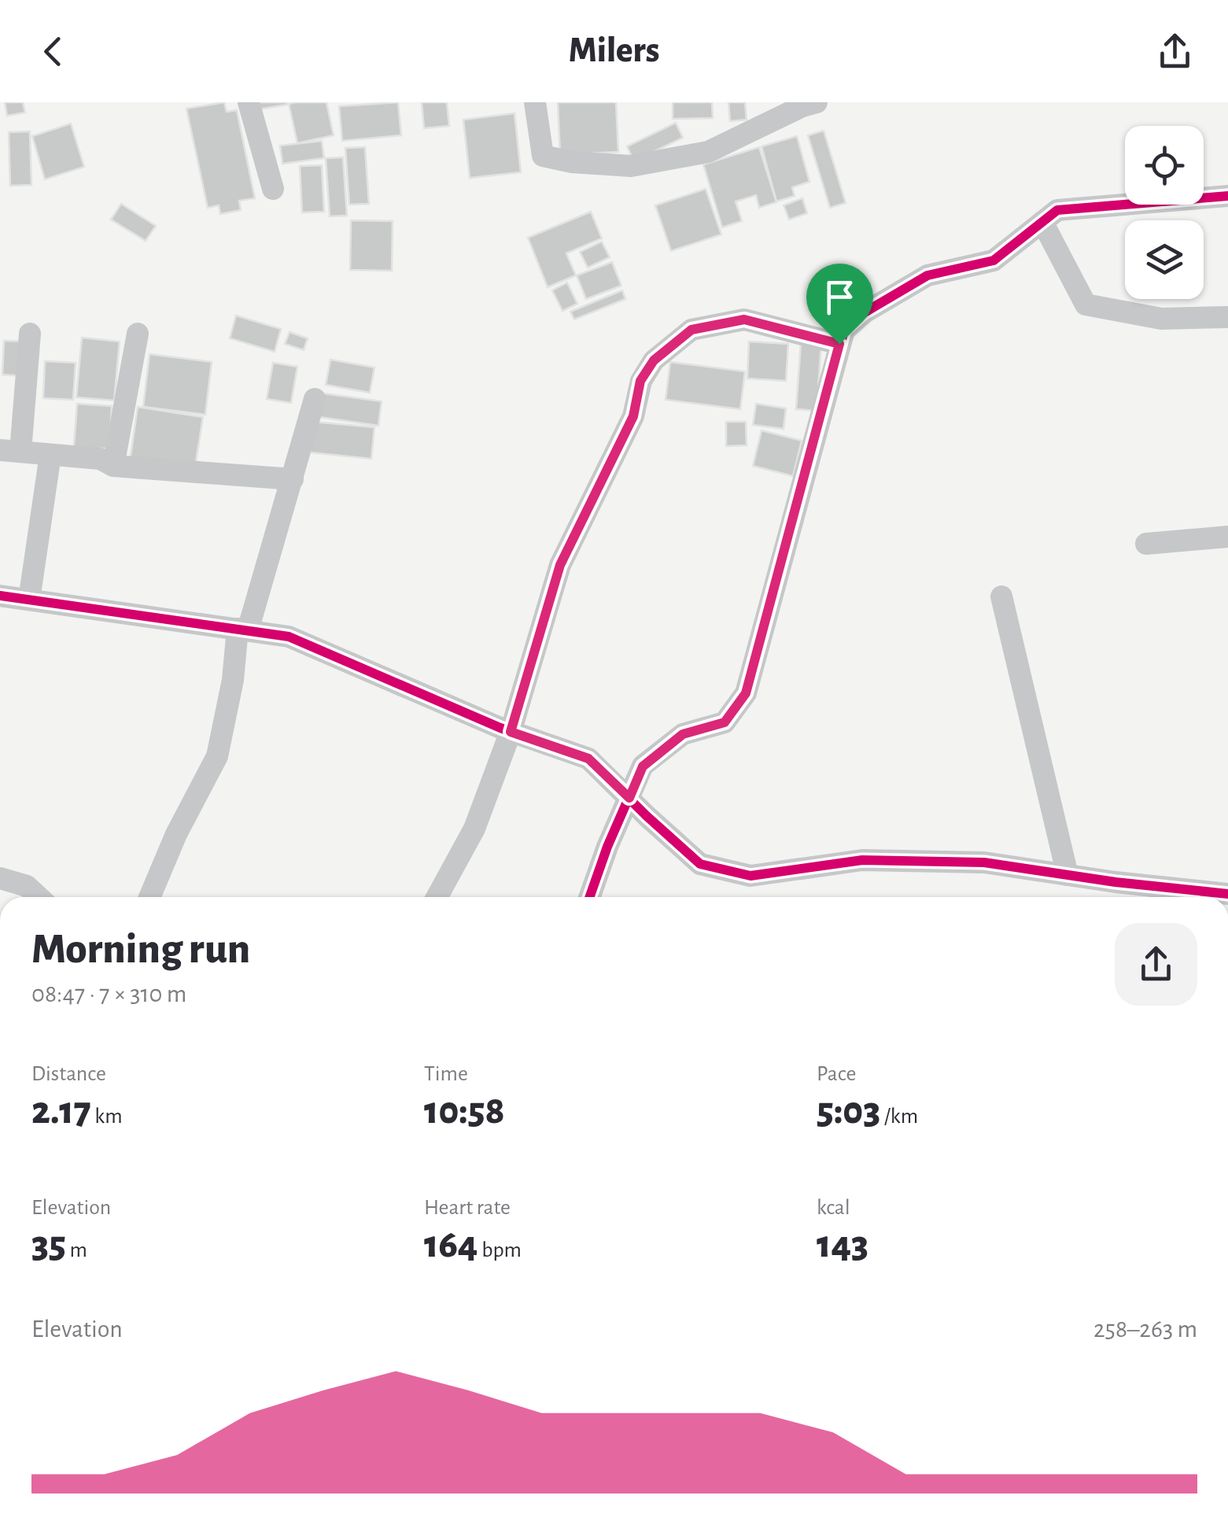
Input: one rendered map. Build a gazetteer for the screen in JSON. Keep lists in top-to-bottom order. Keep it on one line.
{"page":{"header":"Milers","heading":["Morning run","08:47 · 7 × 310 m"],"stats":[["Distance","2.17 km"],["Time","10:58"],["Pace","5:03 /km"],["Elevation","35 m"],["Heart rate","164 bpm"],["kcal","143"]],"chart":["Elevation","258–263 m"]}}
